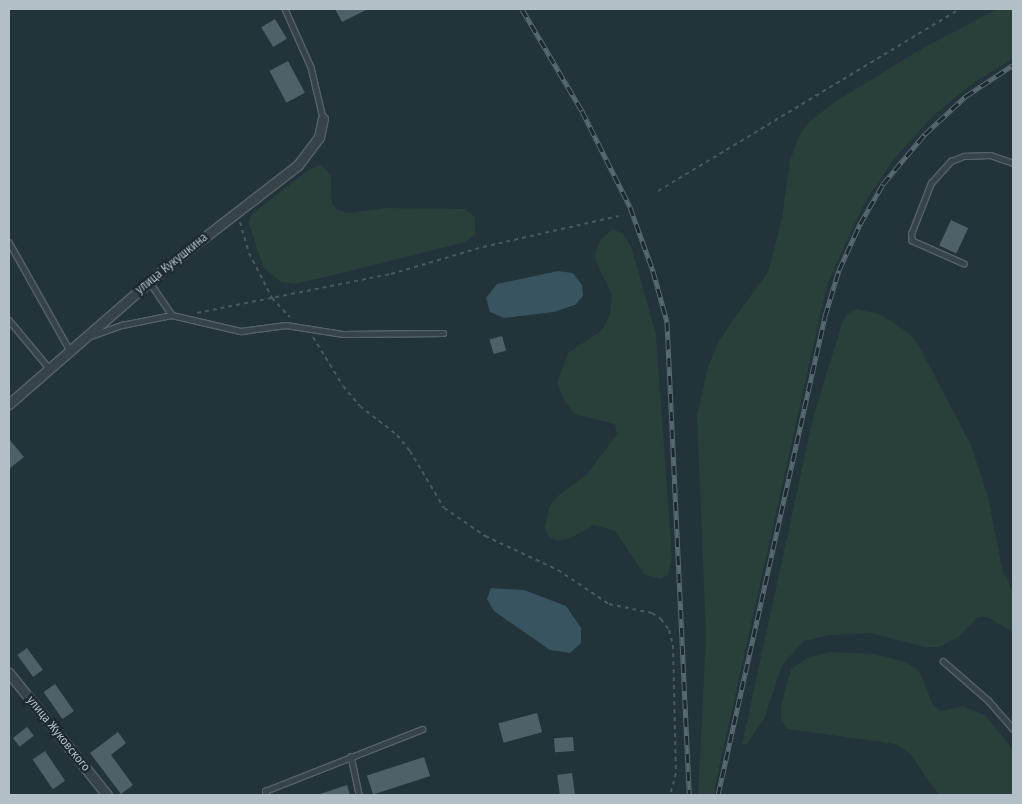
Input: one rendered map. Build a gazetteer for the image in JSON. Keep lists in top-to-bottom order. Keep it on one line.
{"streets":{"street":["улица Кукушкина","улица Жуковского"]}}
